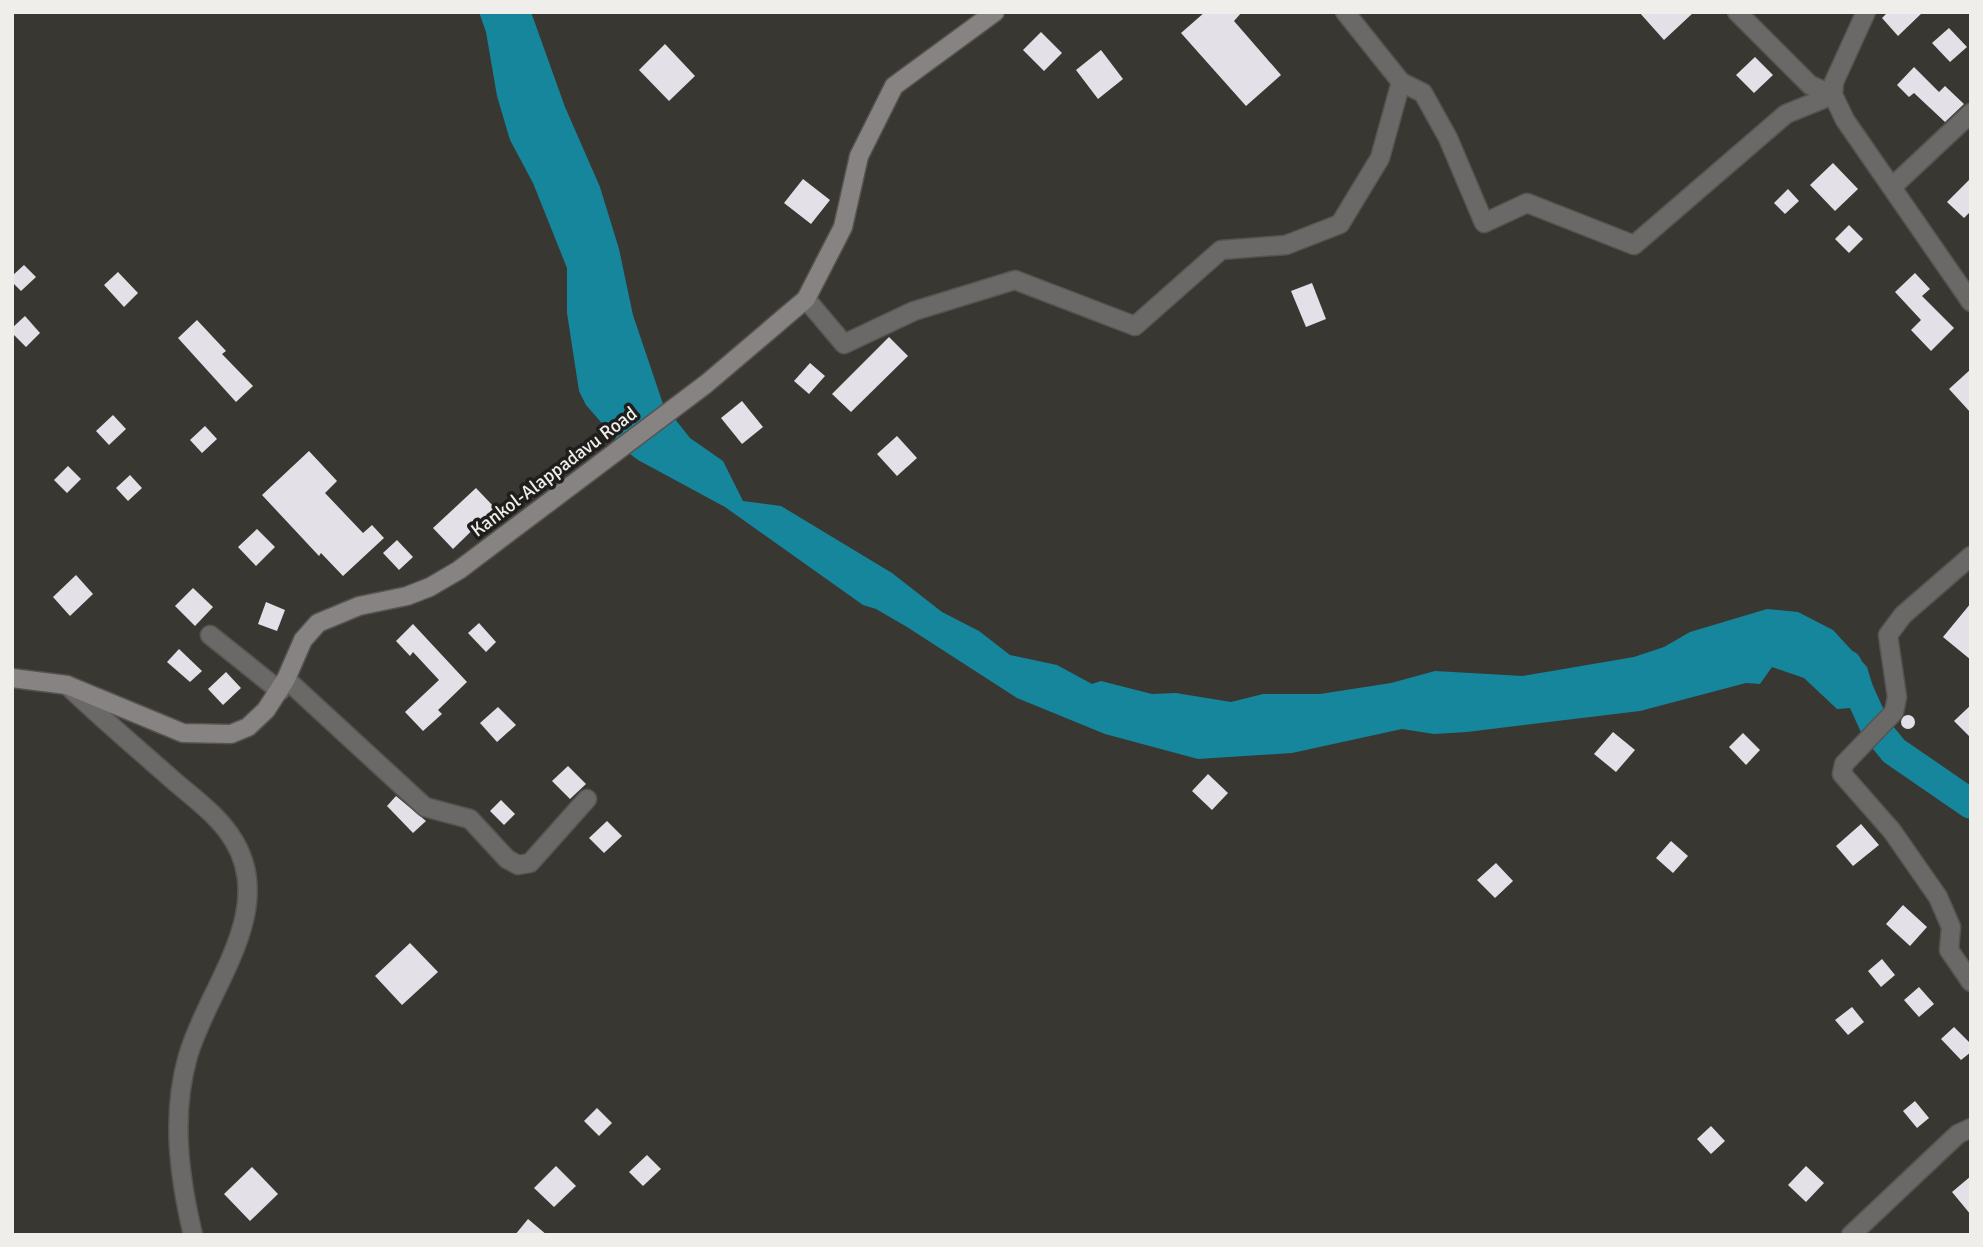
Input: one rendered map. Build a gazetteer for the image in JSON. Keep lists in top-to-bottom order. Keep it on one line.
{"streets":{"main road":["Kankol-Alappadavu Road"]}}
